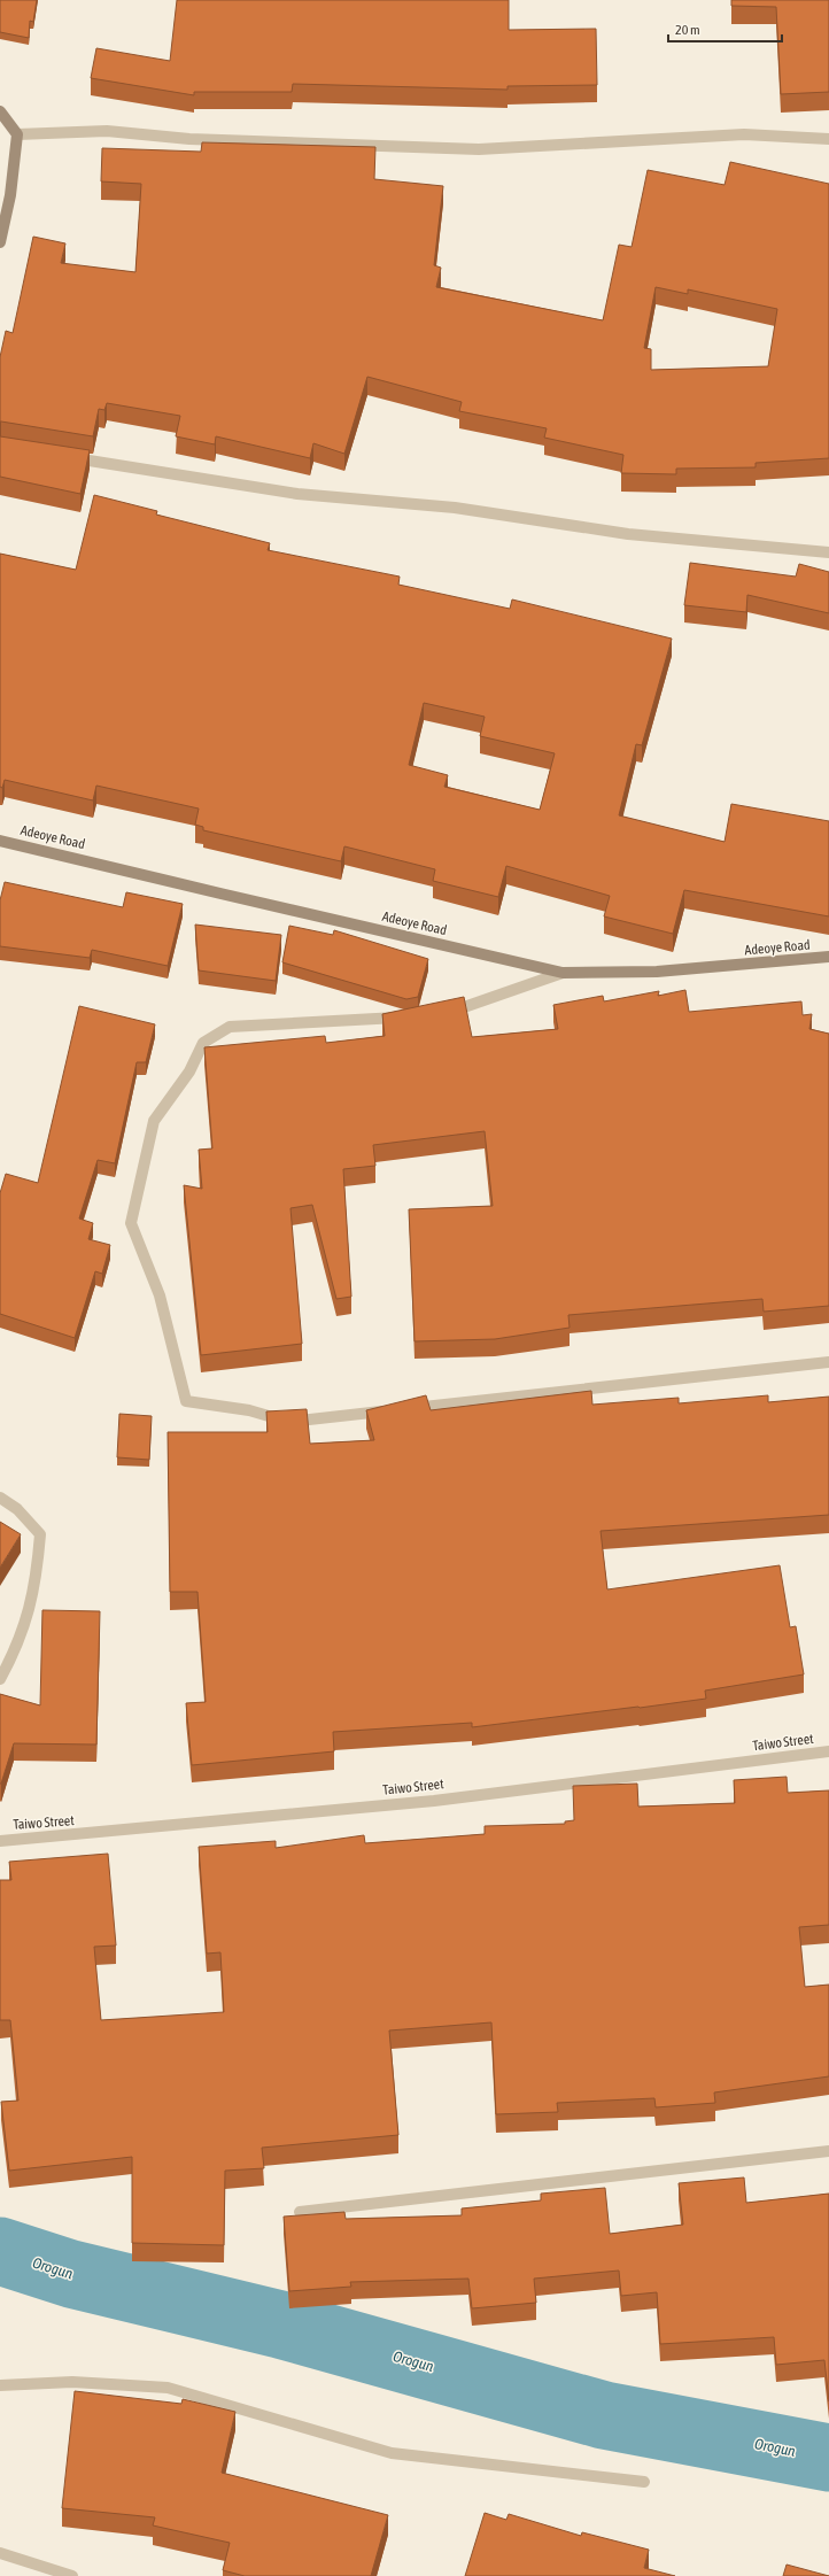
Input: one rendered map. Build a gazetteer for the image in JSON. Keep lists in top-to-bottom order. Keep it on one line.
{"streets":{"street":["Adeoye Road","Taiwo Street"]},"water":["Orogun"],"scale_bar":"20 m"}
